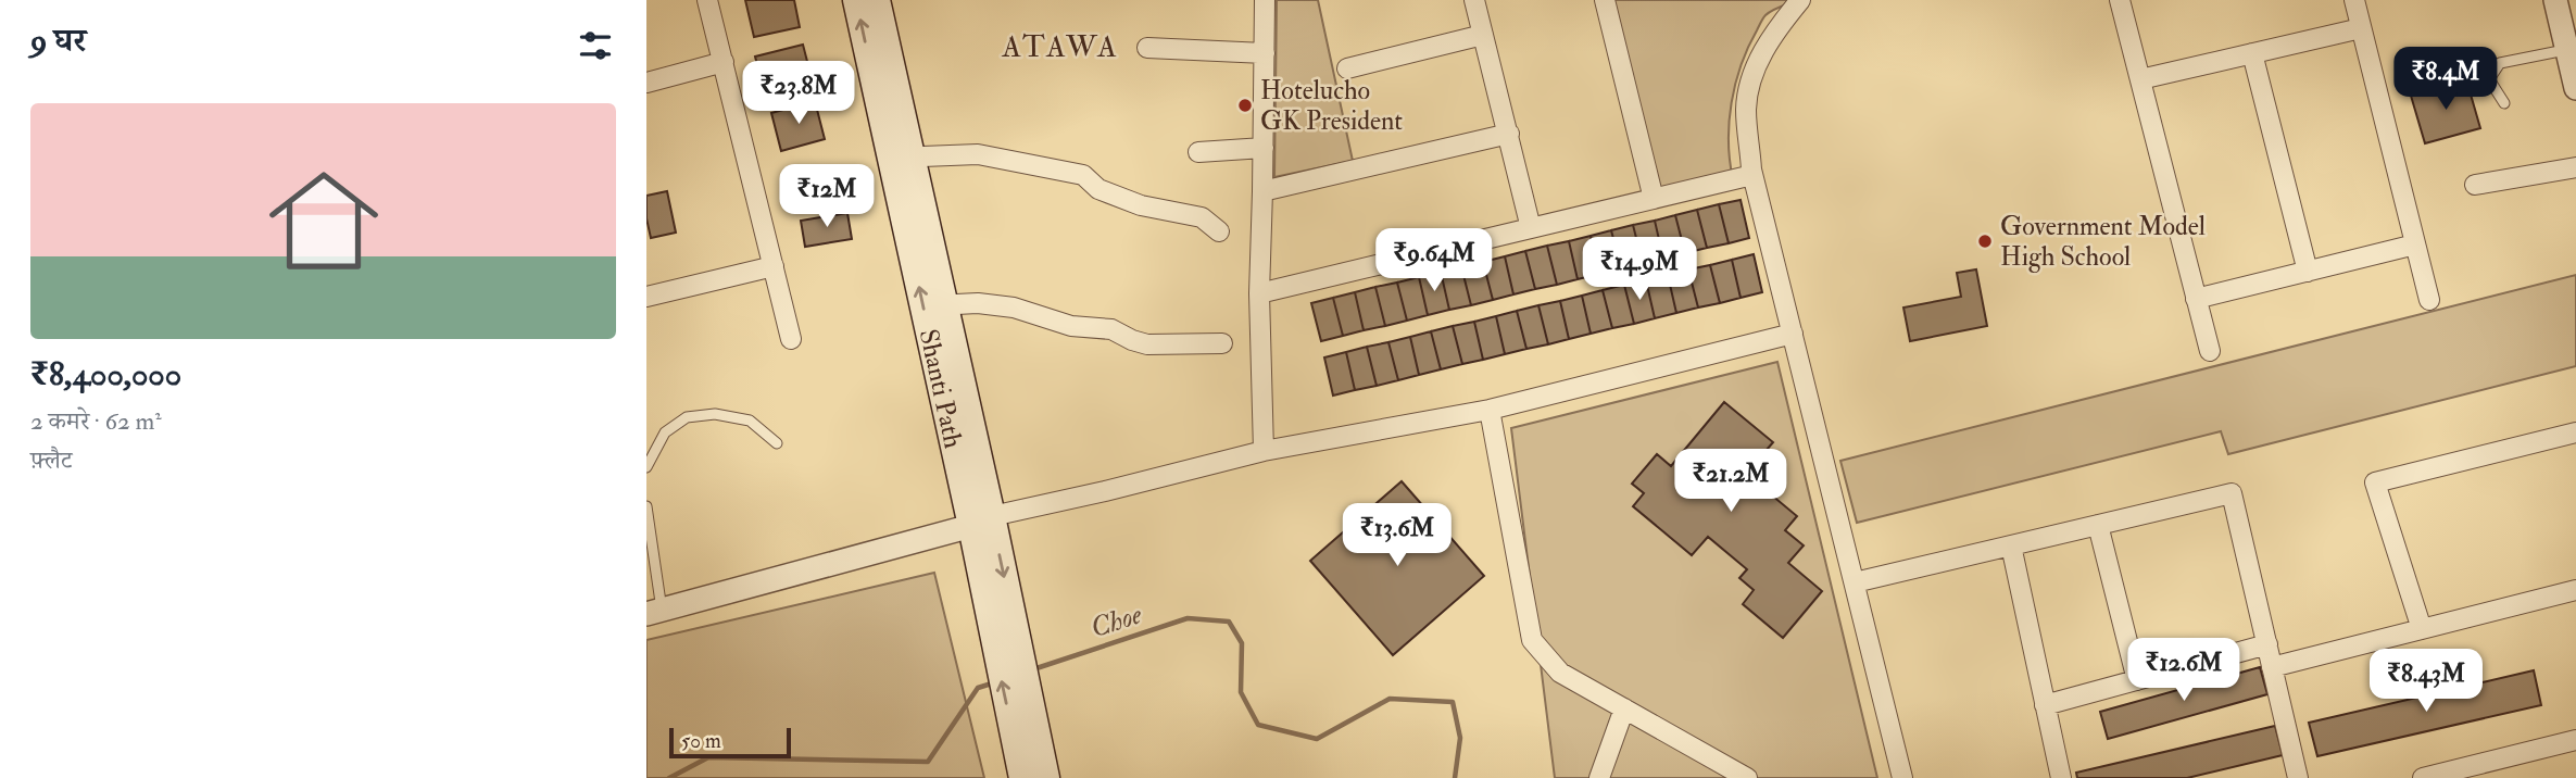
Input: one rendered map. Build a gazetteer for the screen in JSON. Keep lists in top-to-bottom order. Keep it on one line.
{"streets":{"main road":["Shanti Path"]},"districts":["ATAWA"],"water":["Choe"],"places":["Hotelucho GK President","Government Model High School"],"scale_bar":"50 m","page":{"heading":"9 घर","price":["₹8.4M","₹23.8M","₹12M","₹9.64M","₹14.9M","₹21.2M","₹13.6M","₹12.6M","₹8.43M"],"list":[{"name":"₹8,400,000","note":"2 कमरे · 62 m² · फ़्लैट"}],"scale":"50 m"}}
